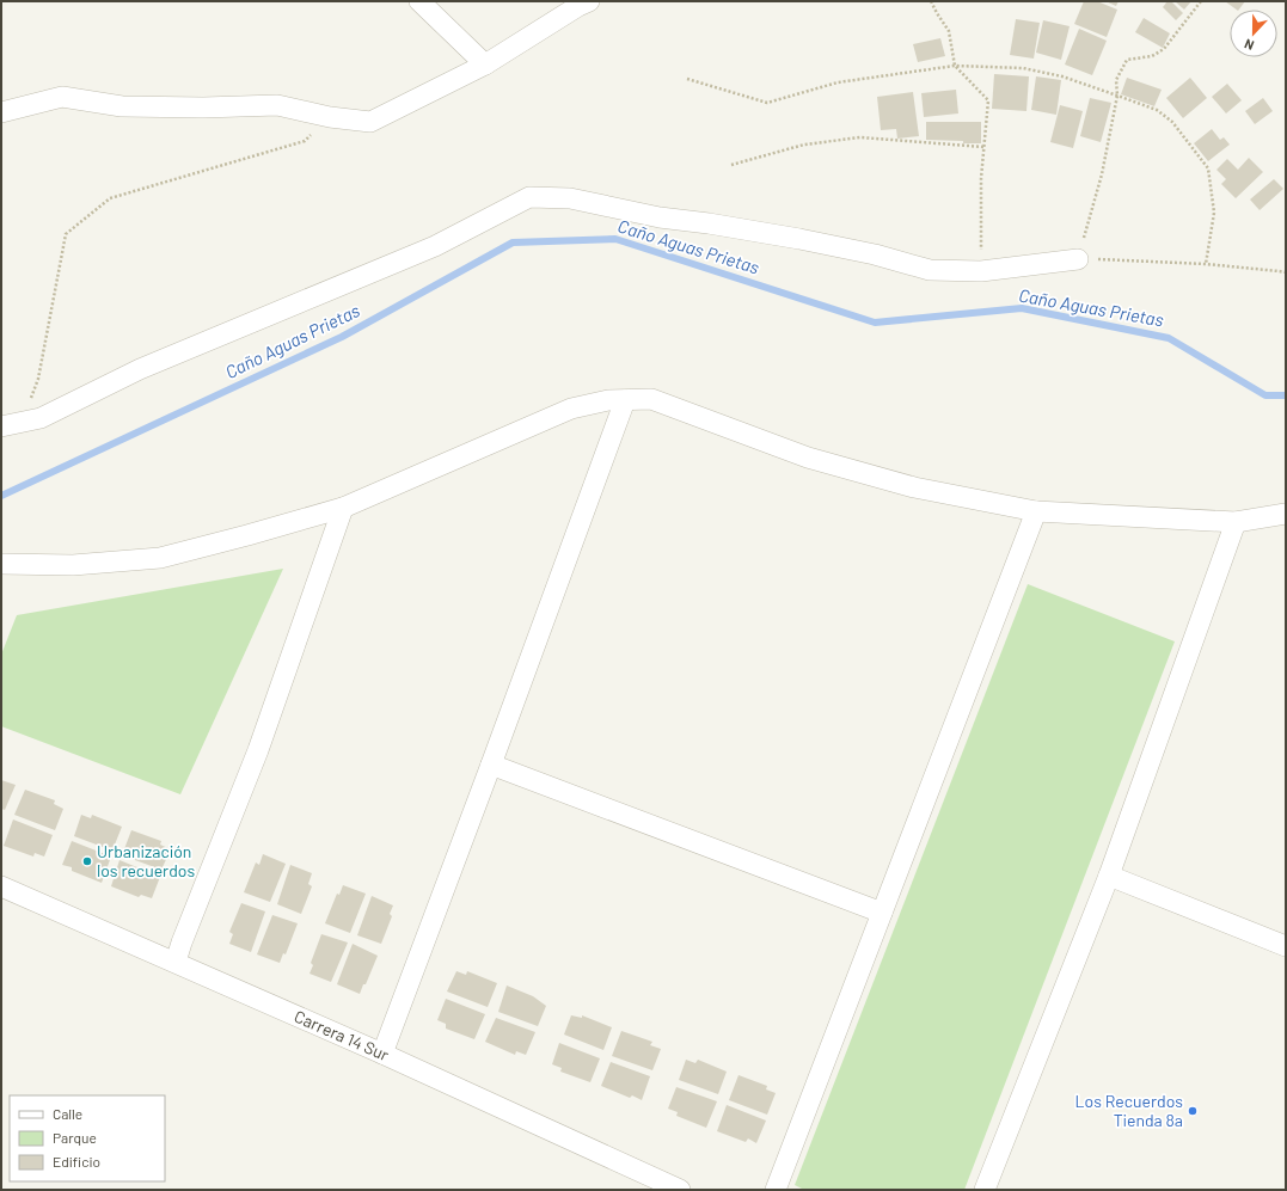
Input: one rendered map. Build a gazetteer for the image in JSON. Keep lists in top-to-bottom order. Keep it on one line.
{"streets":{"street":["Carrera 14 Sur"]},"water":["Caño Aguas Prietas"],"places":["Urbanización los recuerdos","Los Recuerdos Tienda 8a"],"legend":["Calle","Parque","Edificio"],"north":"bottom"}
